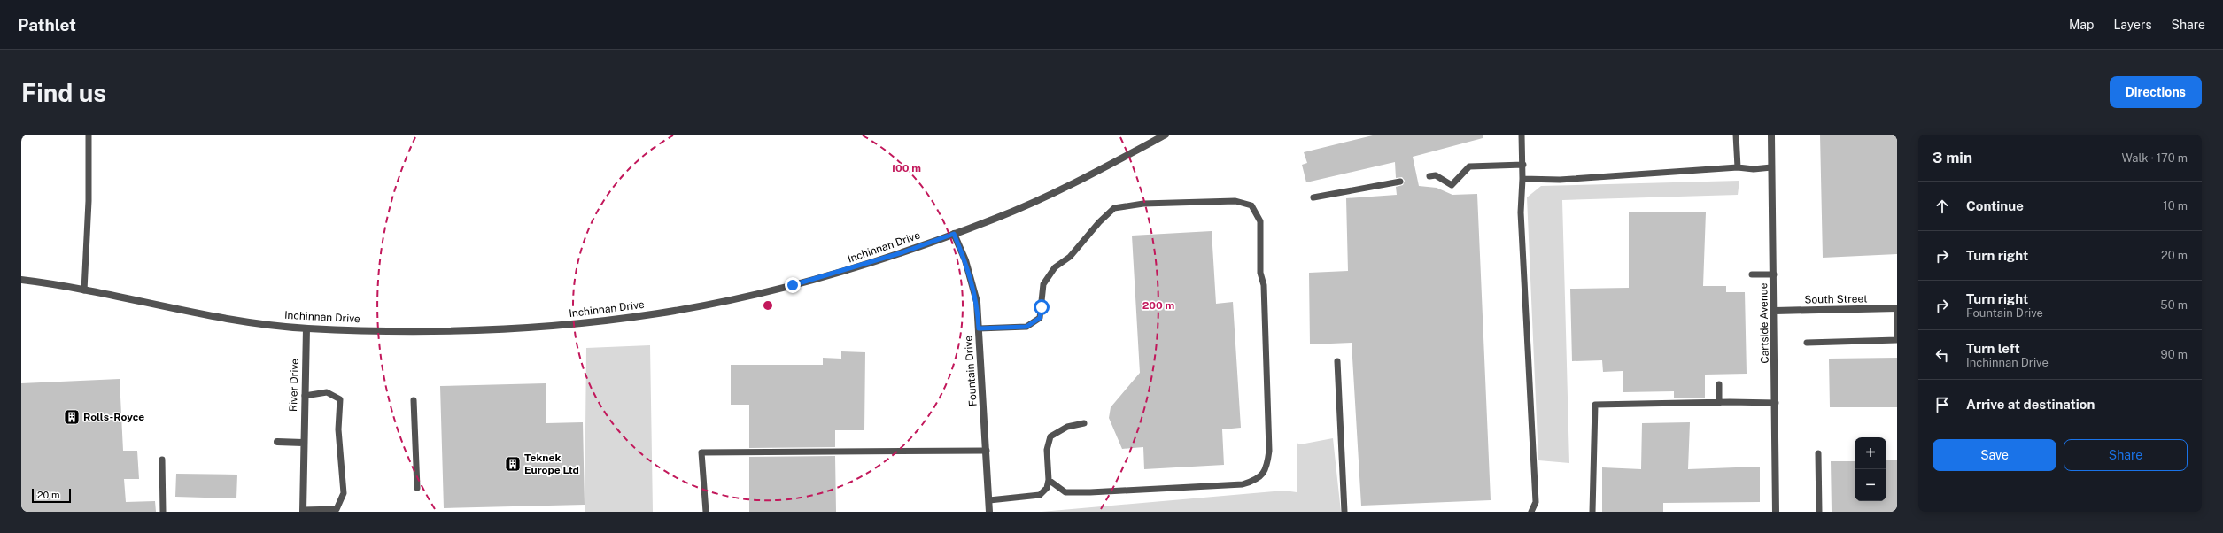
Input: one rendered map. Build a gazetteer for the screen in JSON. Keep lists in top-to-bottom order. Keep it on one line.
{"streets":{"street":["Inchinnan Drive","South Street","Cartside Avenue","Fountain Drive","River Drive"]},"crossings":[["Inchinnan Drive","Fountain Drive"],["Inchinnan Drive","River Drive"],["South Street","Cartside Avenue"]],"places":{"building":["Rolls-Royce","Teknek Europe Ltd"]},"scale_bar":"20 m","page":{"header":"Pathlet","nav":["Map","Layers","Share"],"buttons":["Directions",["Save","Share"]],"title":"Find us","heading":["3 min","Walk · 170 m"],"list":[["Continue","10 m"],["Turn right","20 m"],["Turn right","Fountain Drive","50 m"],["Turn left","Inchinnan Drive","90 m"],"Arrive at destination"],"map_buttons":["+","−"],"scale":"20 m"},"rings":["100 m","200 m"]}
